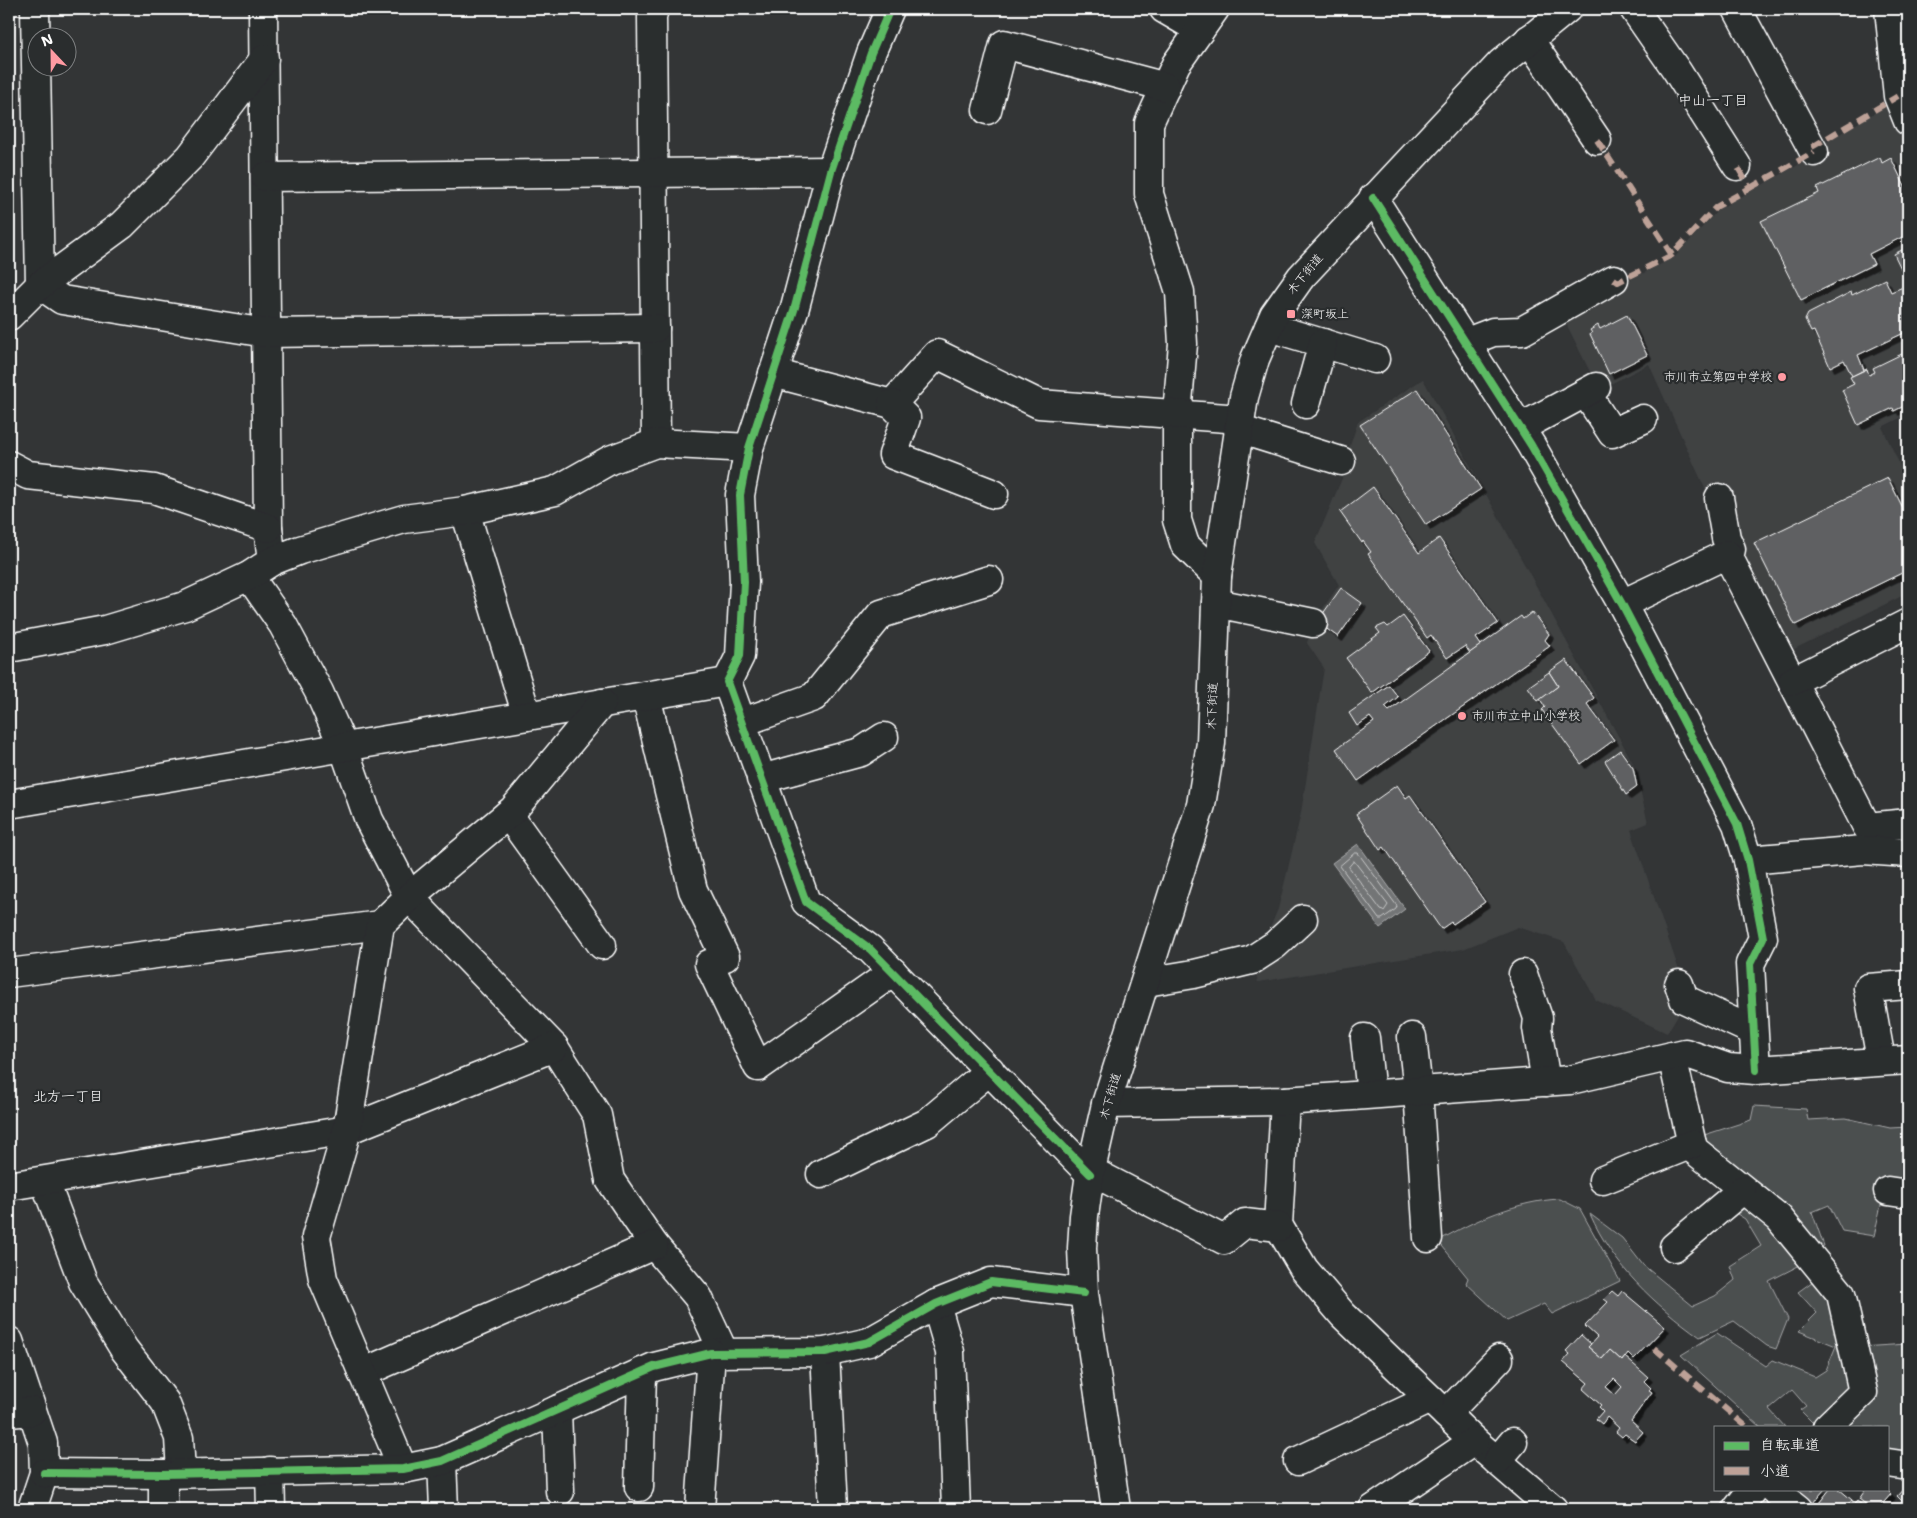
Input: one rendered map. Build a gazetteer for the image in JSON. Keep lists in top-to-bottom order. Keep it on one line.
{"streets":{"street":["木下街道"]},"districts":["中山一丁目","北方一丁目"],"places":{"transit":["深町坂上"],"other":["市川市立第四中学校","市川市立中山小学校"]},"legend":["自転車道","小道"],"north":"top"}
